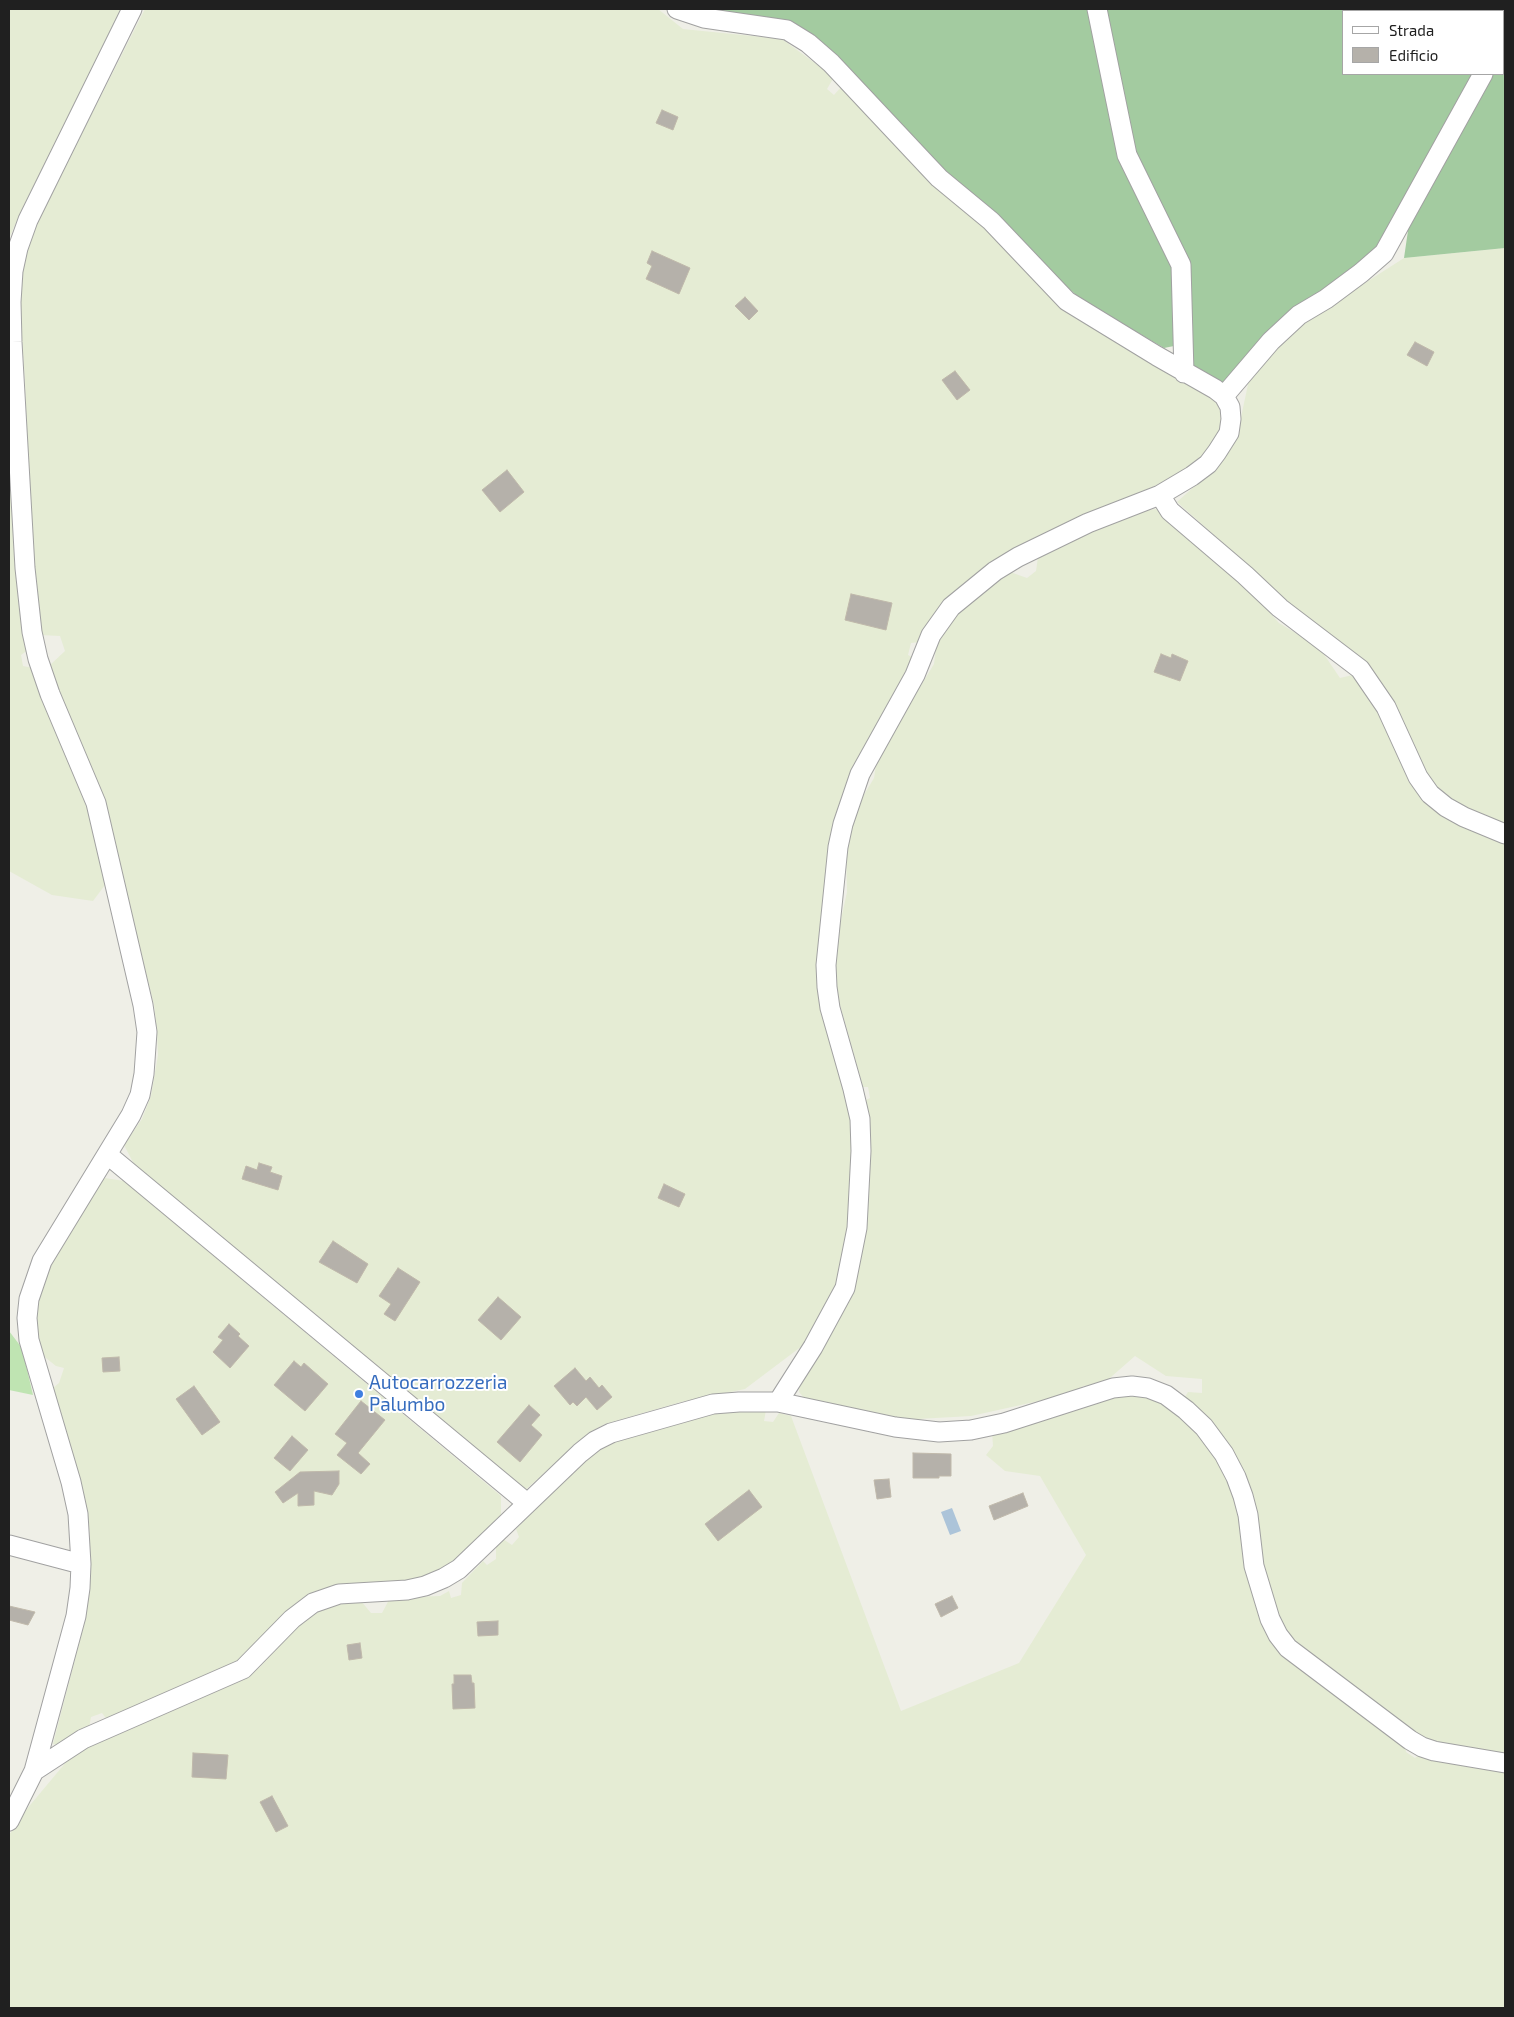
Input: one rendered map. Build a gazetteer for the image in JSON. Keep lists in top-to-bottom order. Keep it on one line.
{"places":["Autocarrozzeria Palumbo"],"legend":["Strada","Edificio"]}
